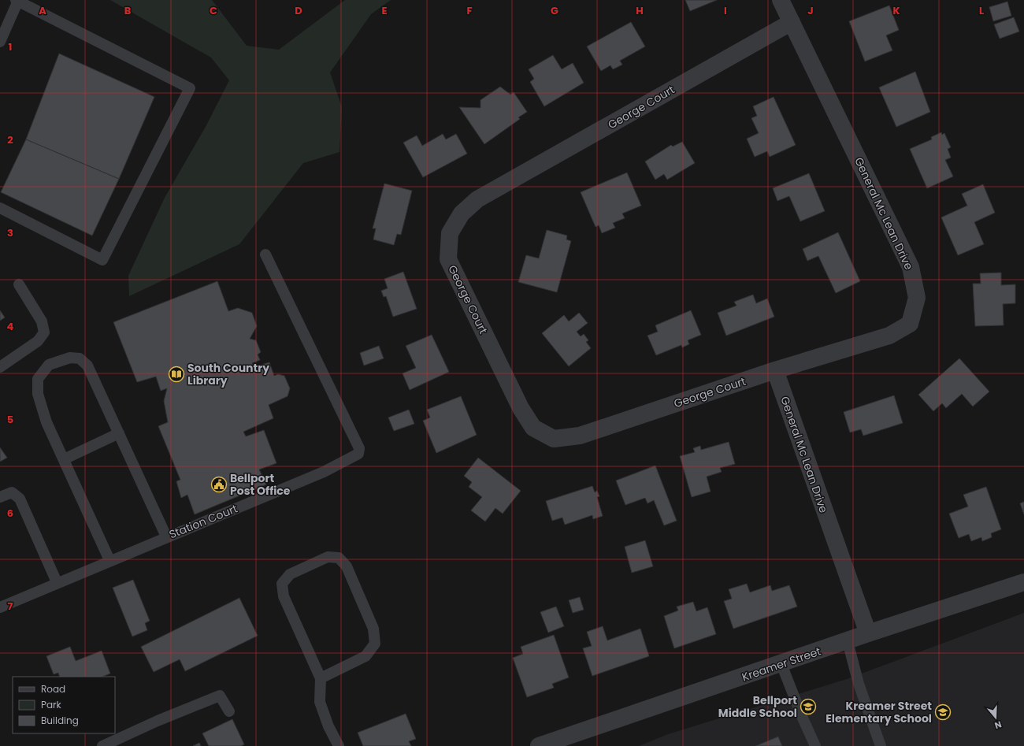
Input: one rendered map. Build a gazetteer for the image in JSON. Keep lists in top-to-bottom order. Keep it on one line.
{"streets":{"street":["George Court","General Mc Lean Drive","Kreamer Street"],"lane":["Station Court"]},"crossings":[["George Court","General Mc Lean Drive"],["General Mc Lean Drive","Kreamer Street"]],"places":{"library":["South Country Library"],"public building":["Bellport Post Office"],"school or university":["Bellport Middle School","Kreamer Street Elementary School"]},"legend":["Road","Park","Building"],"north":"bottom","grid":{"columns":["A","B","C","D","E","F","G","H","I","J","K","L"],"rows":["1","2","3","4","5","6","7"]}}
